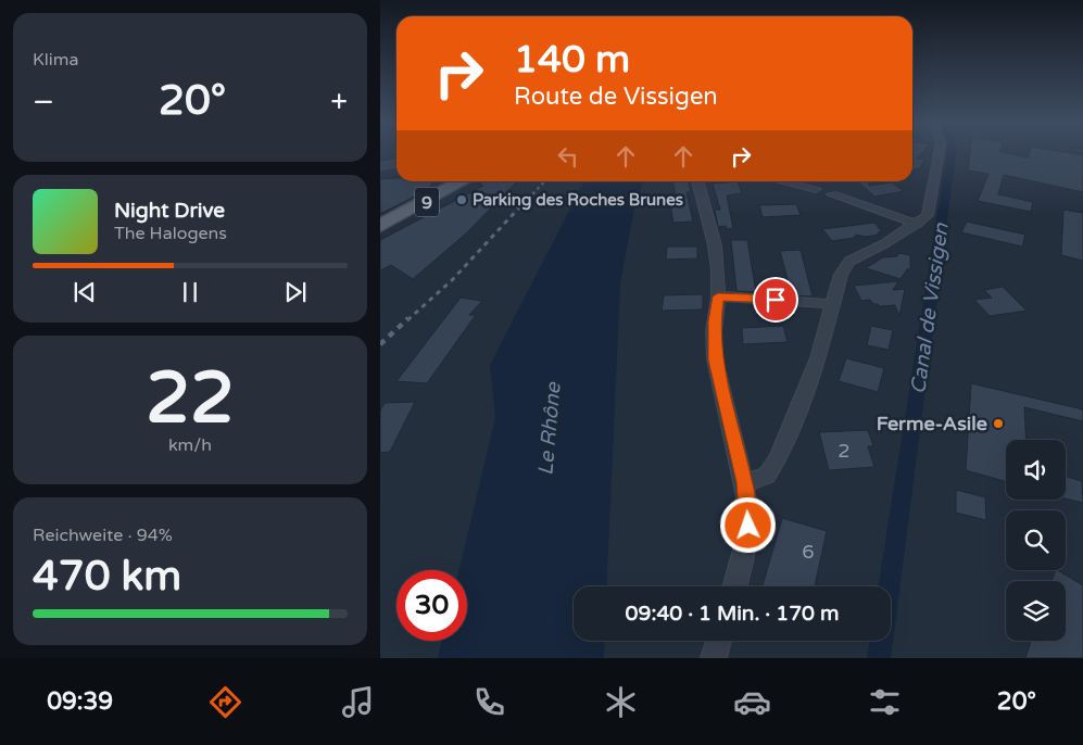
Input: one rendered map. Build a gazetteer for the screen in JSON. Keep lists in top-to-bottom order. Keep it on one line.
{"streets":{"main road":["9"]},"water":["Canal de Vissigen","Le Rhône"],"places":["Parking des Roches Brunes","Ferme-Asile"],"house_numbers":["2","6"],"page":{"tile":["Klima",["22","km/h"],["Reichweite · 94%","470 km"]],"turn":["140 m","Route de Vissigen"],"heat":["−","20°","+"],"song":["Night Drive","The Halogens"],"limit":"30","trip":"09:40 · 1 Min. · 170 m","tabs":["09:39","20°"]}}
